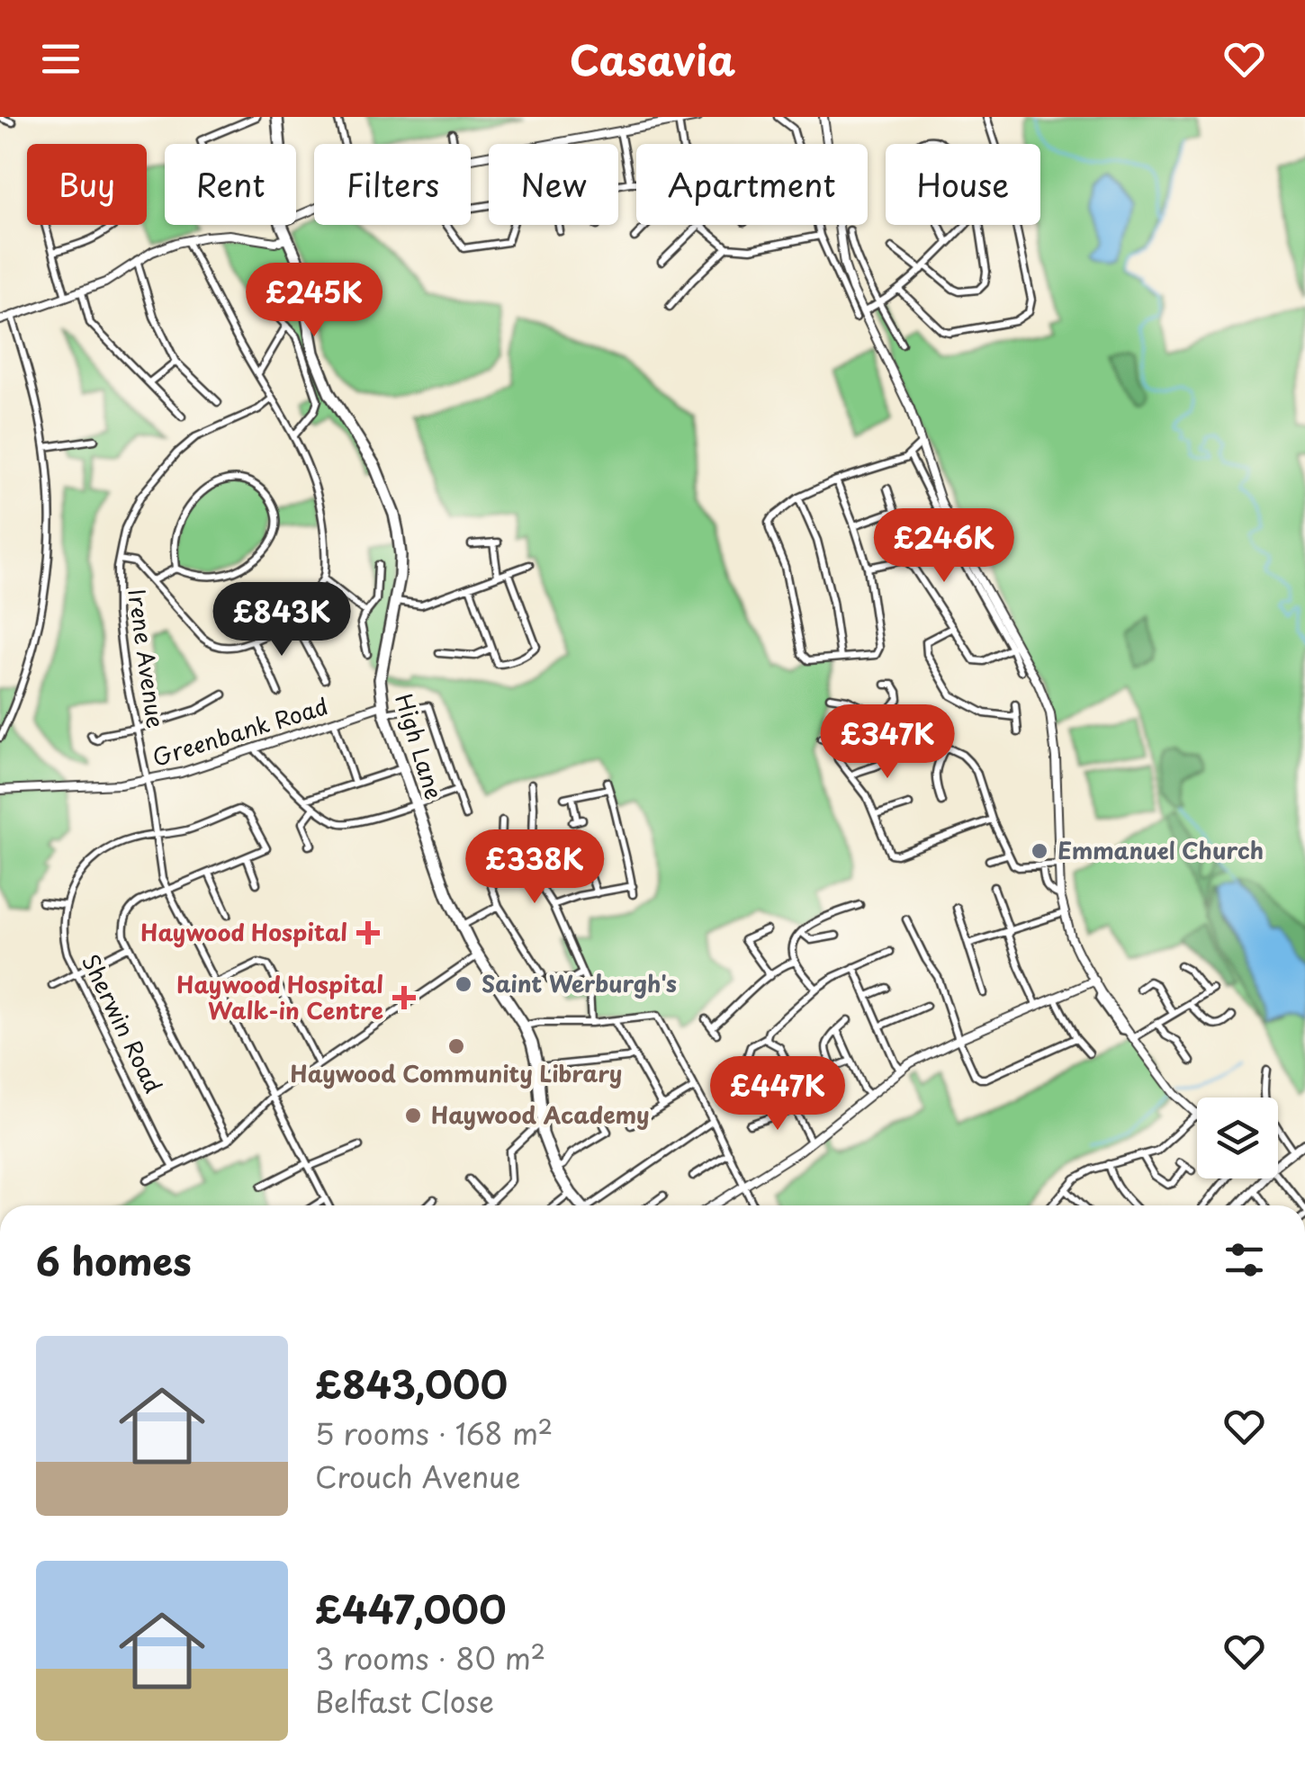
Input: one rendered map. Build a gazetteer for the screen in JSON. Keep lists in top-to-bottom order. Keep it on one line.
{"streets":{"main road":["High Lane"],"street":["Irene Avenue","Greenbank Road","Sherwin Road"]},"crossings":[["Irene Avenue","Greenbank Road"],["Greenbank Road","High Lane"]],"places":{"other":["Emmanuel Church","Saint Werburgh's","Haywood Community Library","Haywood Academy"],"health":["Haywood Hospital","Haywood Hospital Walk-in Centre"]},"page":{"header":"Casavia","chip":["Buy","Rent","Filters","New","Apartment","House"],"price":["£245K","£246K","£843K","£347K","£338K","£447K"],"heading":"6 homes","list":[{"name":"£843,000","note":"5 rooms · 168 m² · Crouch Avenue"},{"name":"£447,000","note":"3 rooms · 80 m² · Belfast Close"}]}}
